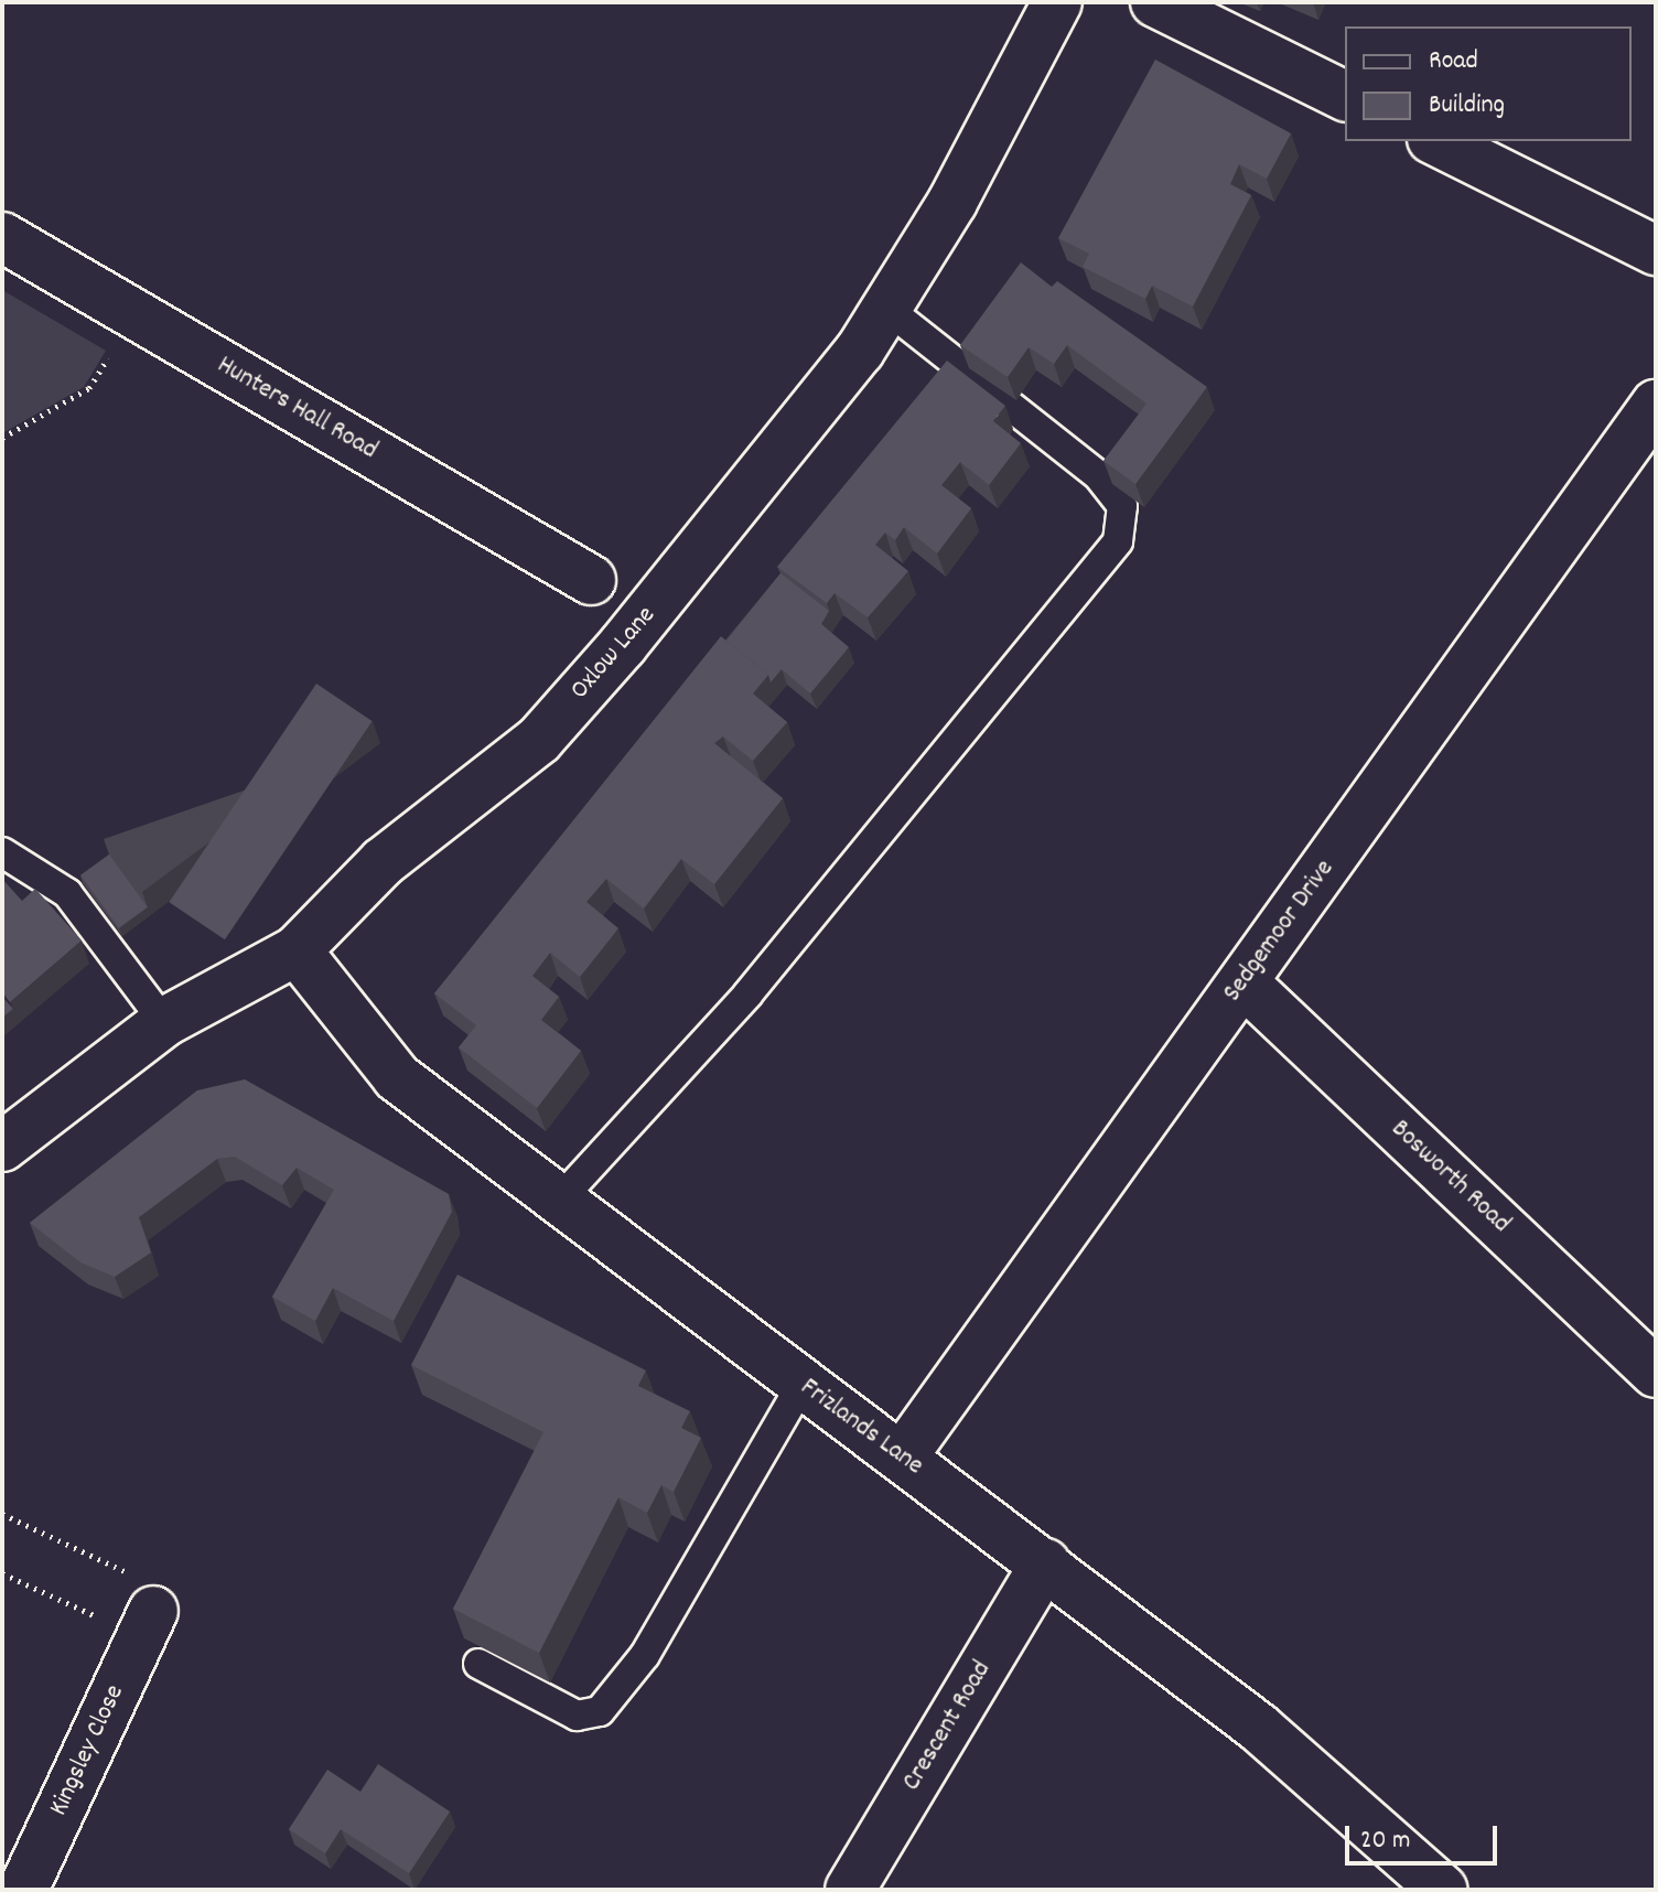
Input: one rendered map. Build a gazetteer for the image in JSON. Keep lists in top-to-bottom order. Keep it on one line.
{"streets":{"street":["Hunters Hall Road","Oxlow Lane","Sedgemoor Drive","Bosworth Road","Frizlands Lane","Crescent Road","Kingsley Close"]},"crossings":[["Oxlow Lane","Frizlands Lane"],["Sedgemoor Drive","Bosworth Road"],["Sedgemoor Drive","Frizlands Lane"],["Frizlands Lane","Crescent Road"]],"legend":["Road","Building"],"scale_bar":"20 m"}
